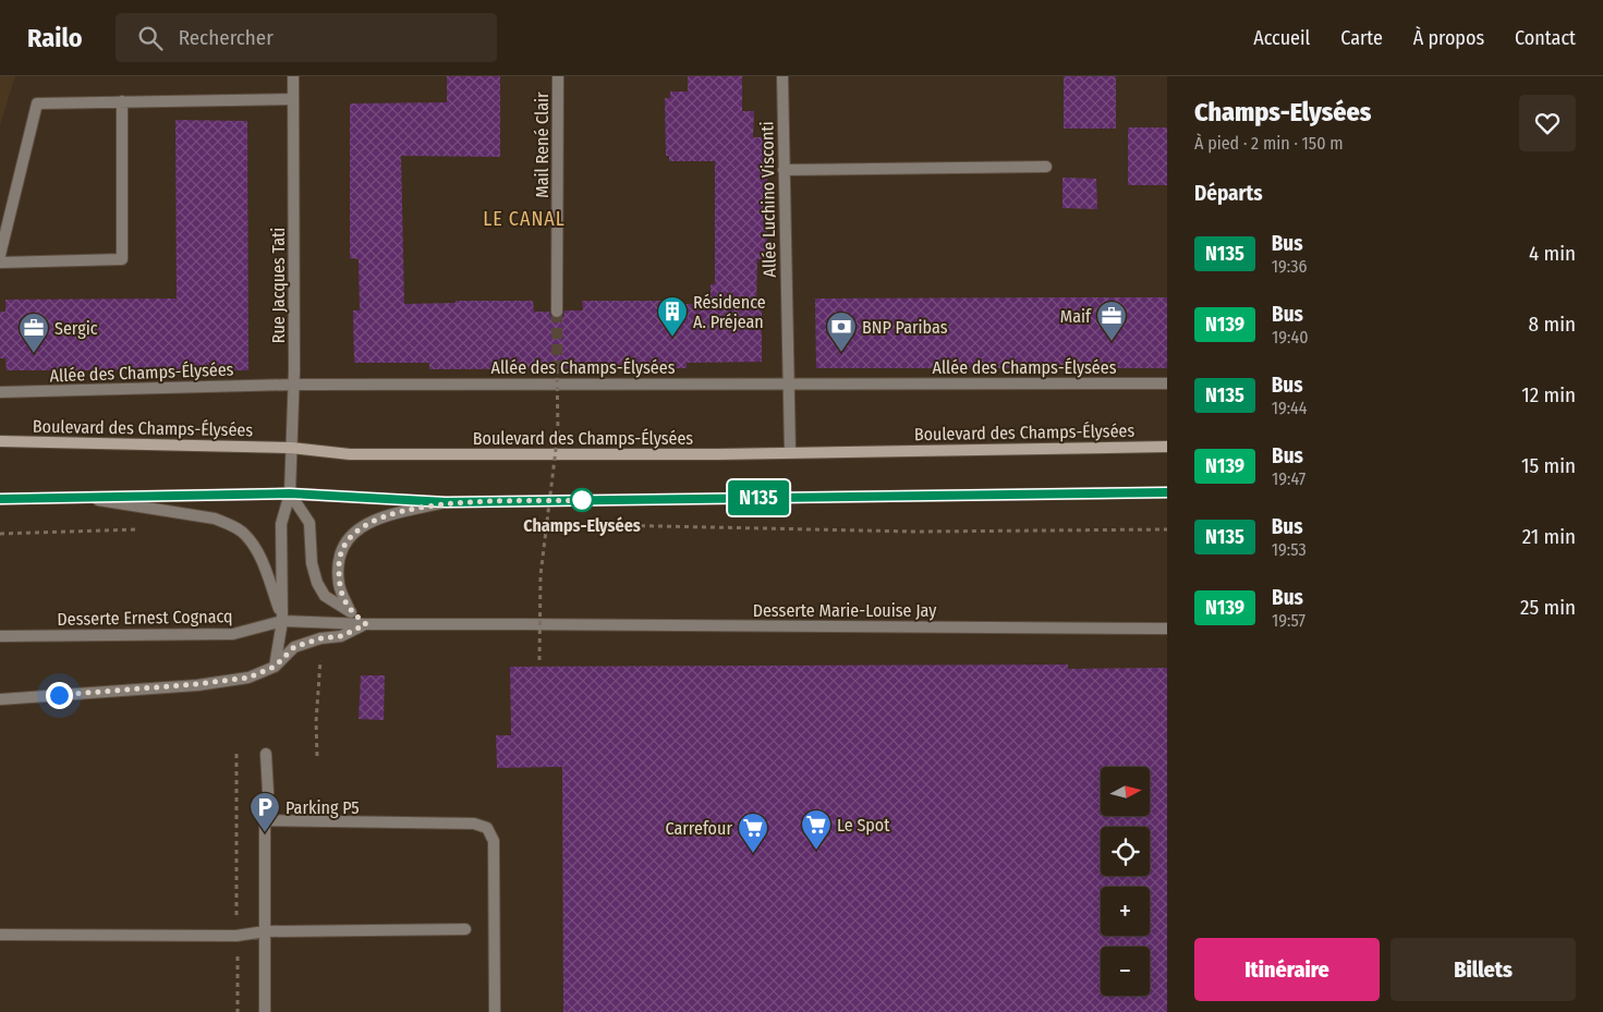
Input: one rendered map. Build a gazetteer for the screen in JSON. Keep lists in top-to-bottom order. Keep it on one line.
{"streets":{"main road":["Boulevard des Champs-Élysées"],"street":["Mail René Clair","Allée Luchino Visconti","Rue Jacques Tati","Allée des Champs-Élysées","Desserte Marie-Louise Jay","Desserte Ernest Cognacq"]},"crossings":[["Allée Luchino Visconti","Allée des Champs-Élysées"],["Allée Luchino Visconti","Boulevard des Champs-Élysées"],["Rue Jacques Tati","Allée des Champs-Élysées"],["Rue Jacques Tati","Boulevard des Champs-Élysées"],["Rue Jacques Tati","Desserte Ernest Cognacq"],["Desserte Marie-Louise Jay","Desserte Ernest Cognacq"]],"districts":["LE CANAL"],"places":{"building":["Résidence A. Préjean"],"office":["Maif","Sergic"],"bank":["BNP Paribas"],"other":["Champs-Elysées"],"parking":["Parking P5"],"supermarket":["Le Spot","Carrefour"]},"lines":["bus line N135"],"north":"right","page":{"header":"Railo","search":"Rechercher","nav":["Accueil","Carte","À propos","Contact"],"on_map":"N135","heading":[["Champs-Elysées","À pied · 2 min · 150 m"],"Départs"],"list":[{"mark":"N135","name":"Bus","note":"19:36","value":"4 min"},{"mark":"N139","name":"Bus","note":"19:40","value":"8 min"},{"mark":"N135","name":"Bus","note":"19:44","value":"12 min"},{"mark":"N139","name":"Bus","note":"19:47","value":"15 min"},{"mark":"N135","name":"Bus","note":"19:53","value":"21 min"},{"mark":"N139","name":"Bus","note":"19:57","value":"25 min"}],"map_buttons":["+","−"],"buttons":["Itinéraire","Billets"]}}
